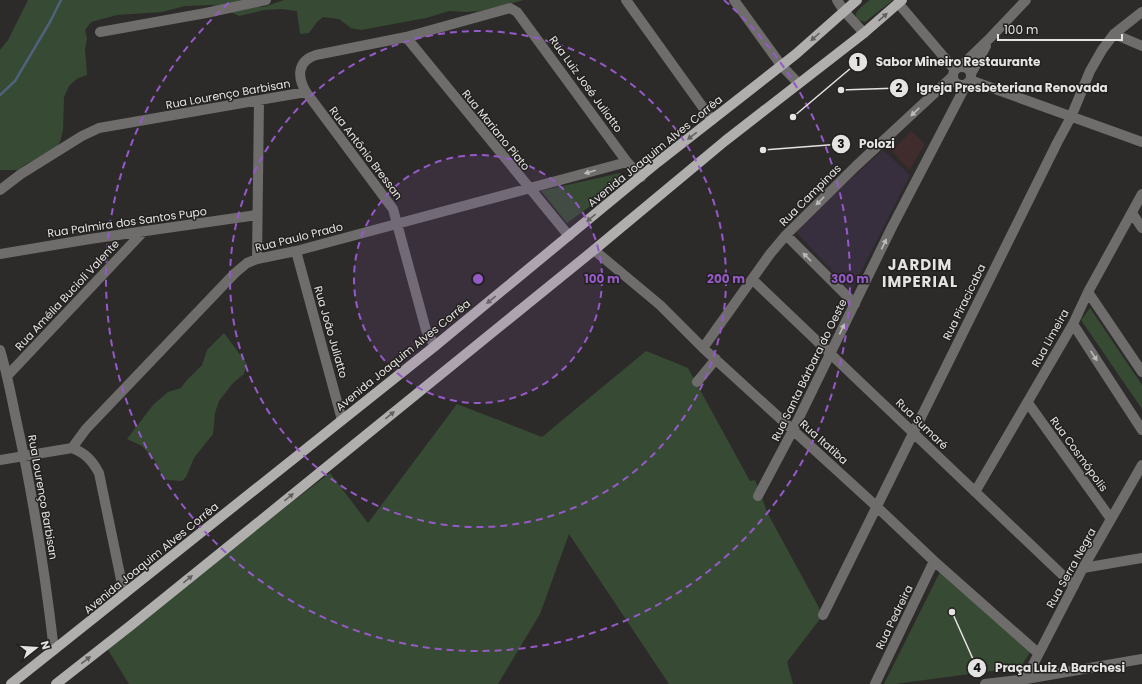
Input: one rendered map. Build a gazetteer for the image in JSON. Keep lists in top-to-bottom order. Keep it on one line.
{"streets":{"main road":["Avenida Joaquim Alves Corrêa"],"street":["Rua Luiz José Juliatto","Rua Lourenço Barbisan","Rua Mariano Piato","Rua Antônio Bressan","Rua Campinas","Rua Palmira dos Santos Pupo","Rua Paulo Prado","Rua Amélia Bucioli Valente","Rua Piracicaba","Rua João Juliatto","Rua Limeira","Rua Santa Bárbara do Oeste","Rua Sumaré","Rua Itatiba","Rua Cosmópolis","Rua Serra Negra","Rua Pedreira"]},"crossings":[["Rua Luiz José Juliatto","Rua Lourenço Barbisan"],["Rua Luiz José Juliatto","Avenida Joaquim Alves Corrêa"],["Rua Luiz José Juliatto","Rua Paulo Prado"],["Rua Lourenço Barbisan","Rua Mariano Piato"],["Rua Lourenço Barbisan","Avenida Joaquim Alves Corrêa"],["Rua Lourenço Barbisan","Rua Antônio Bressan"],["Rua Lourenço Barbisan","Rua Amélia Bucioli Valente"],["Rua Mariano Piato","Avenida Joaquim Alves Corrêa"],["Rua Mariano Piato","Rua Paulo Prado"],["Avenida Joaquim Alves Corrêa","Rua Antônio Bressan"],["Avenida Joaquim Alves Corrêa","Rua João Juliatto"],["Rua Antônio Bressan","Rua Paulo Prado"],["Rua Campinas","Rua Santa Bárbara do Oeste"],["Rua Campinas","Rua Sumaré"],["Rua Campinas","Rua Itatiba"],["Rua Palmira dos Santos Pupo","Rua Amélia Bucioli Valente"],["Rua Paulo Prado","Rua João Juliatto"],["Rua Piracicaba","Rua Sumaré"],["Rua Piracicaba","Rua Itatiba"],["Rua Limeira","Rua Sumaré"],["Rua Limeira","Rua Cosmópolis"],["Rua Santa Bárbara do Oeste","Rua Sumaré"],["Rua Santa Bárbara do Oeste","Rua Itatiba"],["Rua Sumaré","Rua Serra Negra"],["Rua Itatiba","Rua Serra Negra"],["Rua Itatiba","Rua Pedreira"],["Rua Cosmópolis","Rua Serra Negra"]],"one_way":["Rua Campinas","Rua Santa Bárbara do Oeste"],"districts":["JARDIM IMPERIAL"],"places":["Igreja Presbeteriana Renovada","Sabor Mineiro Restaurante","Polozi","Praça Luiz A Barchesi"],"scale_bar":"100 m","north":"right","rings":["100 m","200 m","300 m"]}
